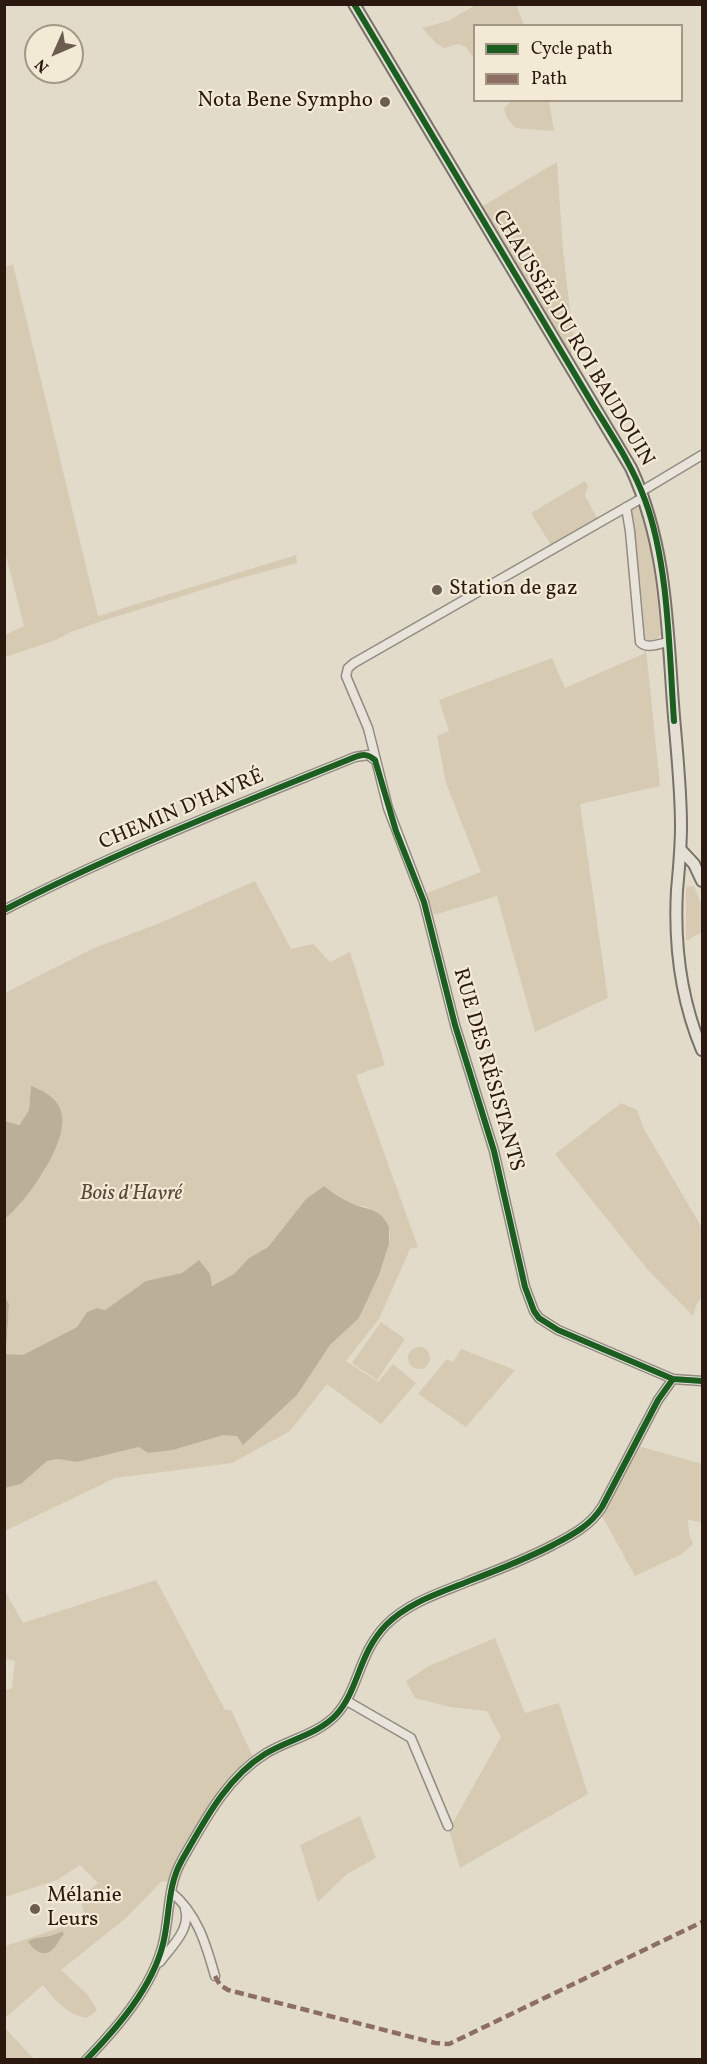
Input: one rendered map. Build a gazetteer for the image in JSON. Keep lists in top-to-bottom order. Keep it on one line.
{"streets":{"main road":["CHAUSSÉE DU ROI BAUDOUIN"],"street":["CHEMIN D'HAVRÉ","RUE DES RÉSISTANTS"]},"crossings":[["CHAUSSÉE DU ROI BAUDOUIN","RUE DES RÉSISTANTS"],["CHEMIN D'HAVRÉ","RUE DES RÉSISTANTS"]],"parks":["Bois d'Havré"],"places":["Nota Bene Sympho","Station de gaz","Mélanie Leurs"],"legend":["Cycle path","Path"],"north":"bottom left"}
